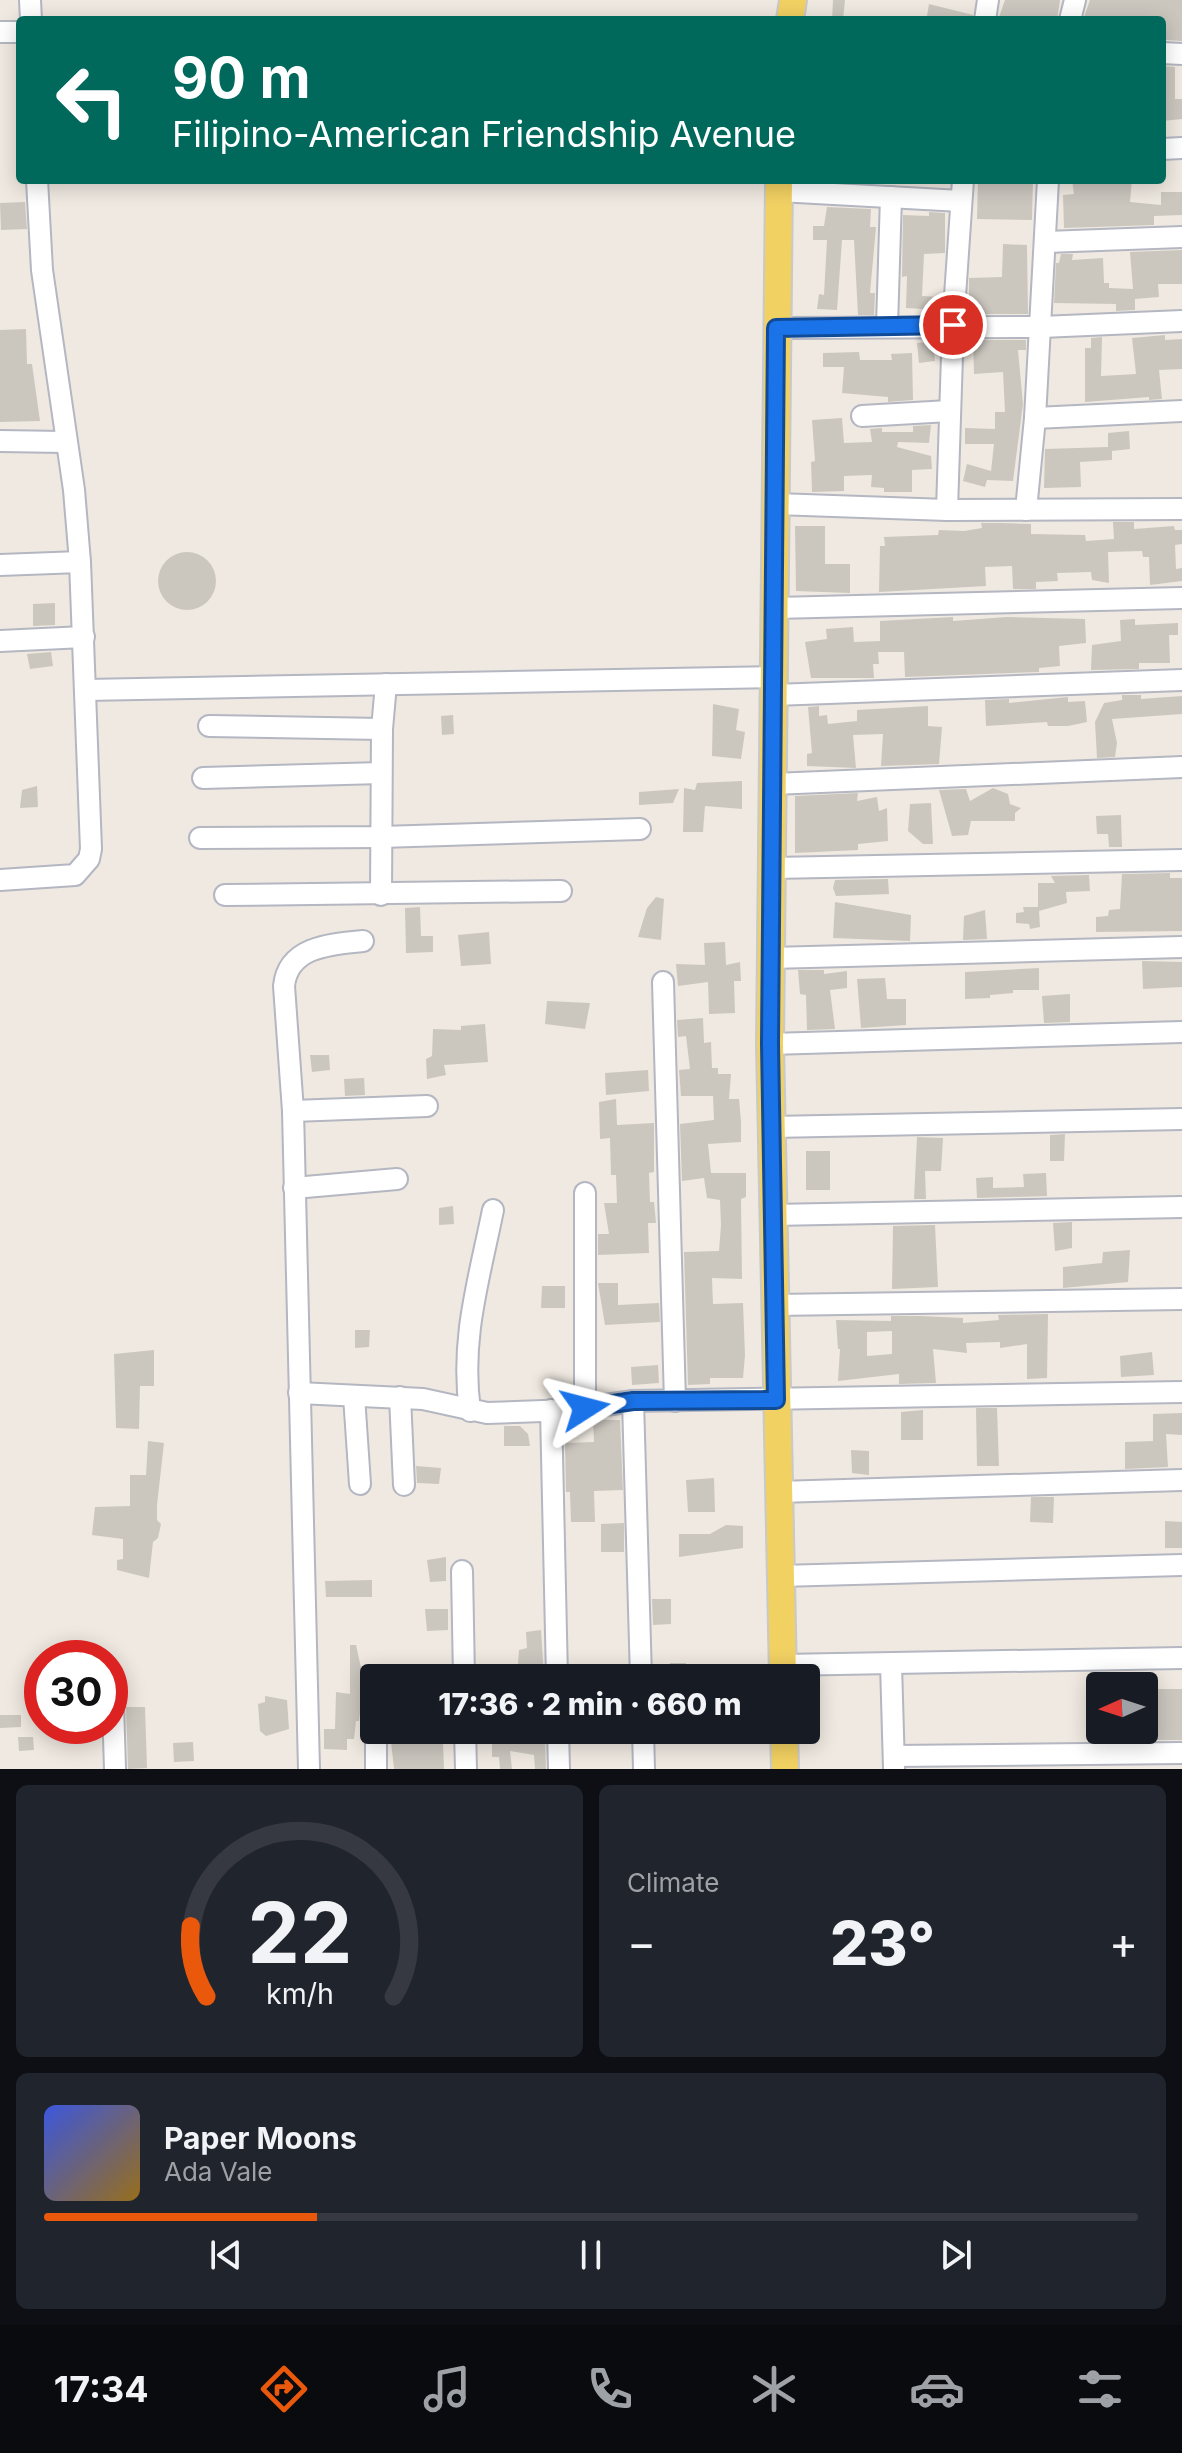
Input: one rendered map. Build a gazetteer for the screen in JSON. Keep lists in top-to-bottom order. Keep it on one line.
{"north":"left","page":{"turn":["90 m","Filipino-American Friendship Avenue"],"limit":"30","trip":"17:36 · 2 min · 660 m","tile":"Climate","heat":["−","23°","+"],"song":["Paper Moons","Ada Vale"],"tabs":"17:34","gauge":["22","km/h"]}}
